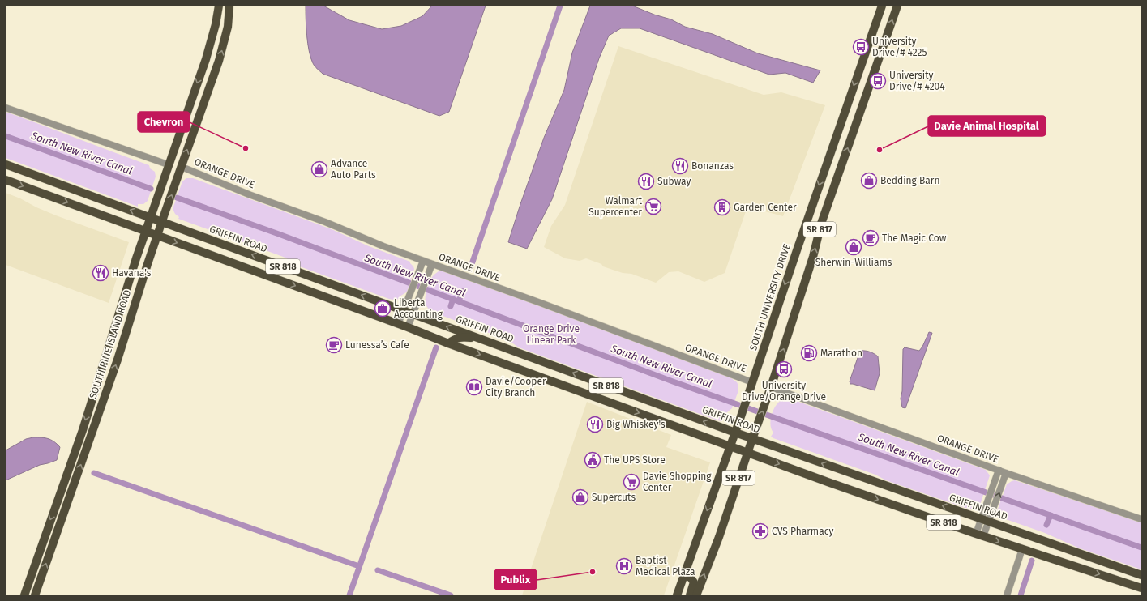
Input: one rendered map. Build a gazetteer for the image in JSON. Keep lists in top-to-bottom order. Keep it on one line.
{"streets":{"main road":["SR 817","GRIFFIN ROAD","SR 818","SOUTH UNIVERSITY DRIVE","SOUTH PINE ISLAND ROAD"],"street":["ORANGE DRIVE"]},"crossings":[["ORANGE DRIVE","SR 817"],["ORANGE DRIVE","SOUTH UNIVERSITY DRIVE"],["ORANGE DRIVE","SOUTH PINE ISLAND ROAD"],["SR 817","GRIFFIN ROAD"],["SR 817","SR 818"],["GRIFFIN ROAD","SOUTH UNIVERSITY DRIVE"],["GRIFFIN ROAD","SOUTH PINE ISLAND ROAD"],["SR 818","SOUTH UNIVERSITY DRIVE"],["SR 818","SOUTH PINE ISLAND ROAD"]],"water":["South New River Canal"],"parks":["Orange Drive Linear Park"],"places":{"bus stop":["University Drive/# 4225","University Drive/# 4204","University Drive/Orange Drive"],"other":["Chevron","Davie Animal Hospital","Publix"],"restaurant":["Bonanzas","Subway","Havana's","Big Whiskey's"],"shop":["Advance Auto Parts","Bedding Barn","Sherwin-Williams","Supercuts"],"supermarket":["Walmart Supercenter","Davie Shopping Center"],"building":["Garden Center"],"cafe":["The Magic Cow","Lunessa’s Cafe"],"office":["Liberta Accounting"],"fuel station":["Marathon"],"library":["Davie/Cooper City Branch"],"public building":["The UPS Store"],"pharmacy":["CVS Pharmacy"],"hospital":["Baptist Medical Plaza"]}}
